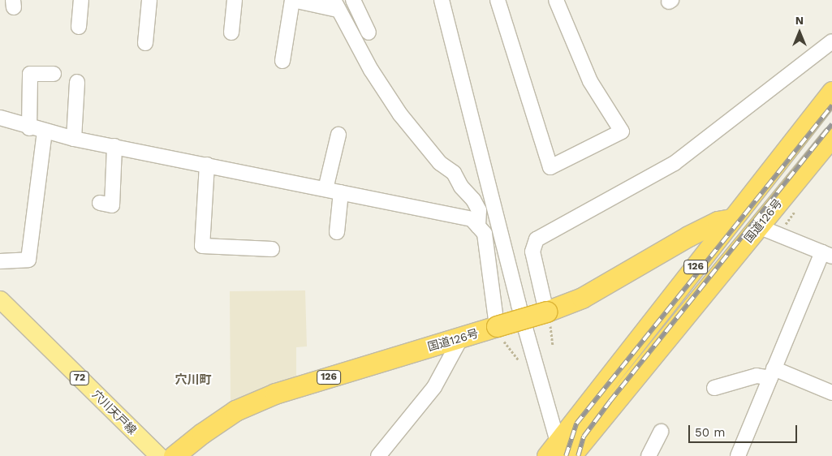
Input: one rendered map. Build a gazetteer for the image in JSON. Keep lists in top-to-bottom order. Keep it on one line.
{"streets":{"highway":["国道126号","126"],"main road":["72","穴川天戸線"]},"crossings":[["国道126号","126"]],"districts":["穴川町"],"scale_bar":"50 m","north":"top"}
